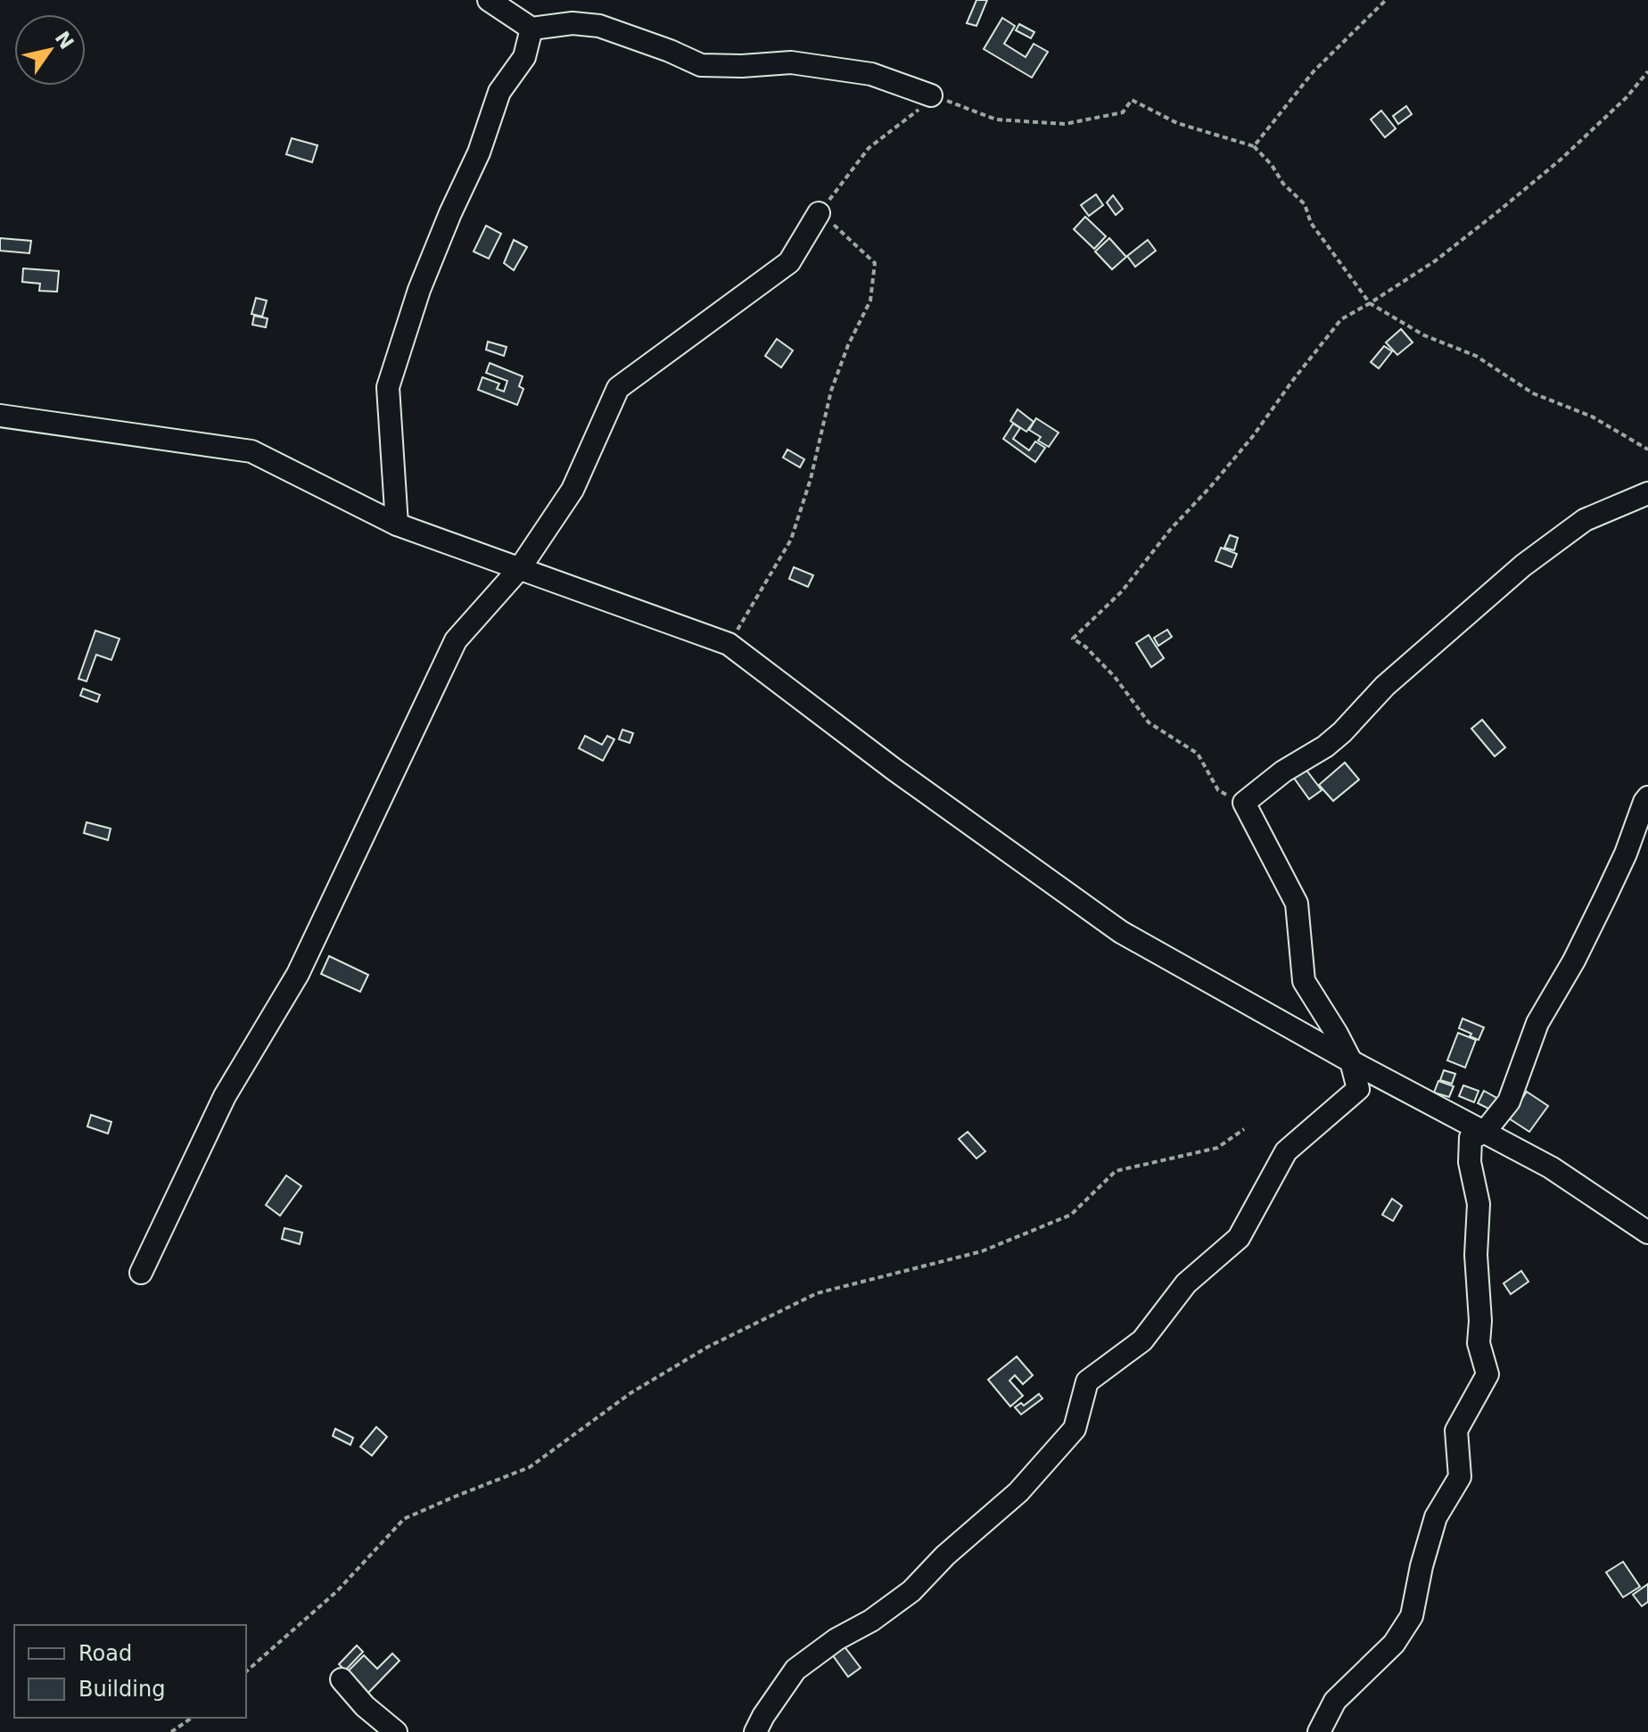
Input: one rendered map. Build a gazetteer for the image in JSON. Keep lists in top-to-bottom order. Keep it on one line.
{"legend":["Road","Building"],"north":"top right"}
